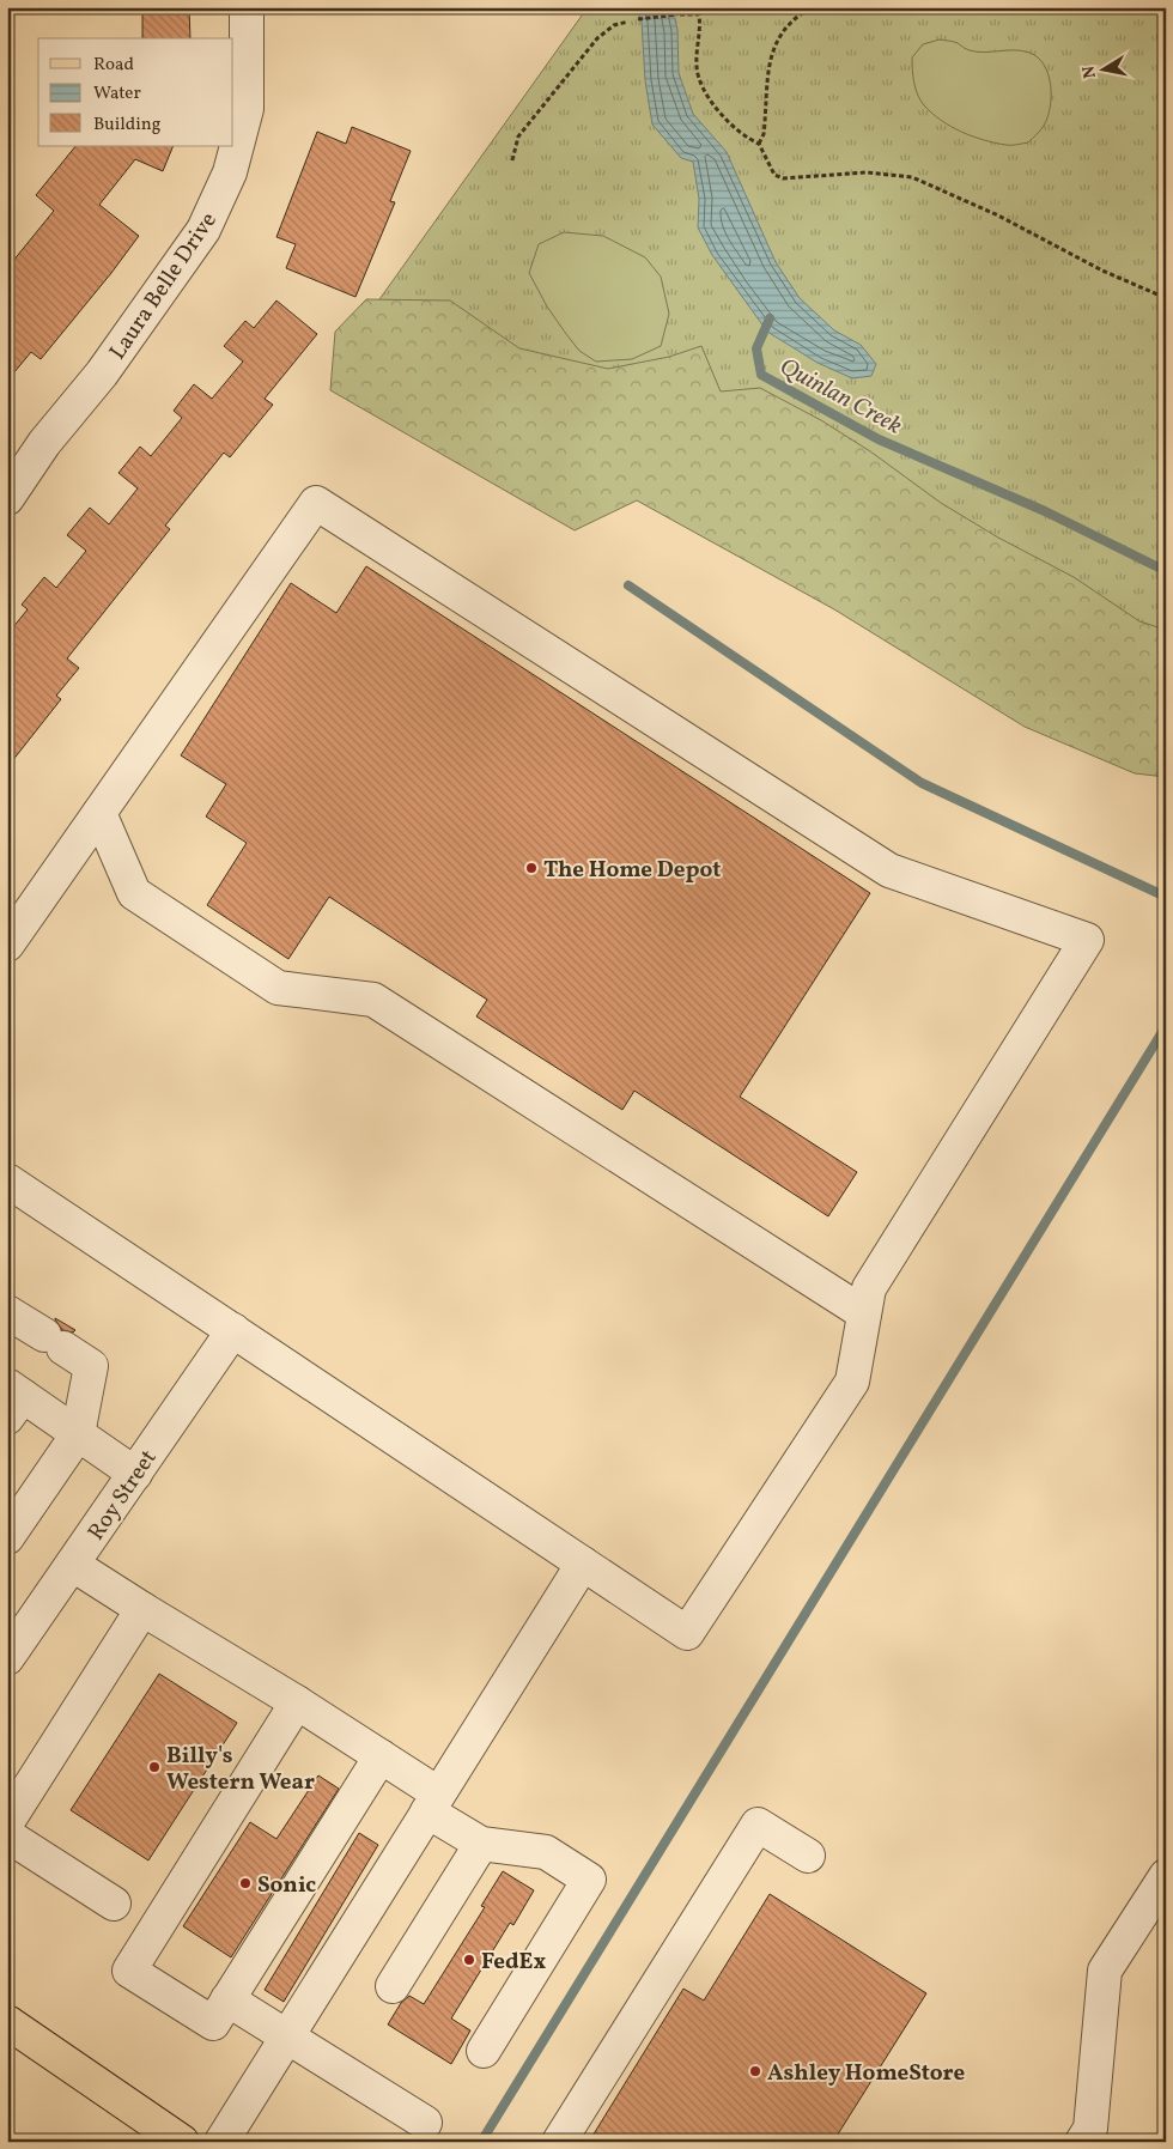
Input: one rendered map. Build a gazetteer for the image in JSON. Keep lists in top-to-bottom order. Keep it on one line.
{"streets":{"street":["Laura Belle Drive","Roy Street"]},"water":["Quinlan Creek"],"places":["The Home Depot","Billy's Western Wear","Sonic","FedEx","Ashley HomeStore"],"legend":["Road","Water","Building"],"north":"left"}
